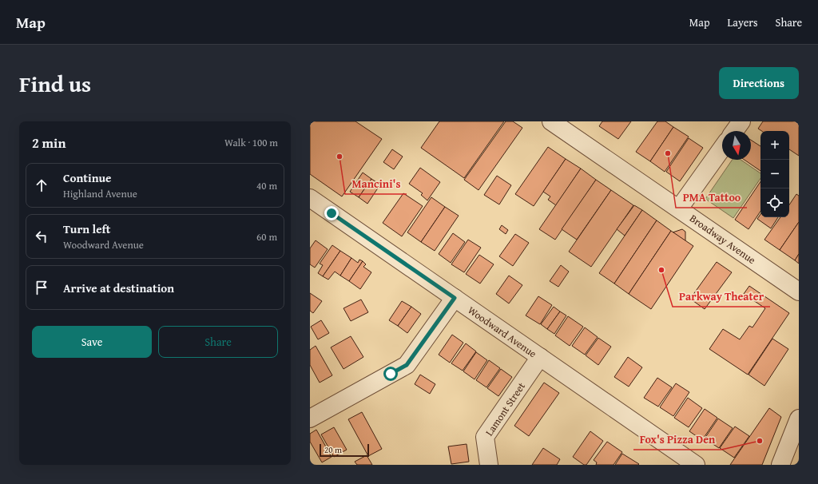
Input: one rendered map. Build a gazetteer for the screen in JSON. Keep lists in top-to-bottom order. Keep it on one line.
{"streets":{"street":["Broadway Avenue","Woodward Avenue","Lamont Street"]},"crossings":[["Woodward Avenue","Lamont Street"]],"places":["PMA Tattoo","Mancini's","Parkway Theater","Fox's Pizza Den"],"scale_bar":"20 m","north":"bottom","page":{"header":"Map","nav":["Map","Layers","Share"],"title":"Find us","buttons":["Directions",["Save","Share"]],"heading":["2 min","Walk · 100 m"],"map_buttons":["+","−"],"list":[["Continue","Highland Avenue","40 m"],["Turn left","Woodward Avenue","60 m"],"Arrive at destination"],"scale":"20 m"}}
